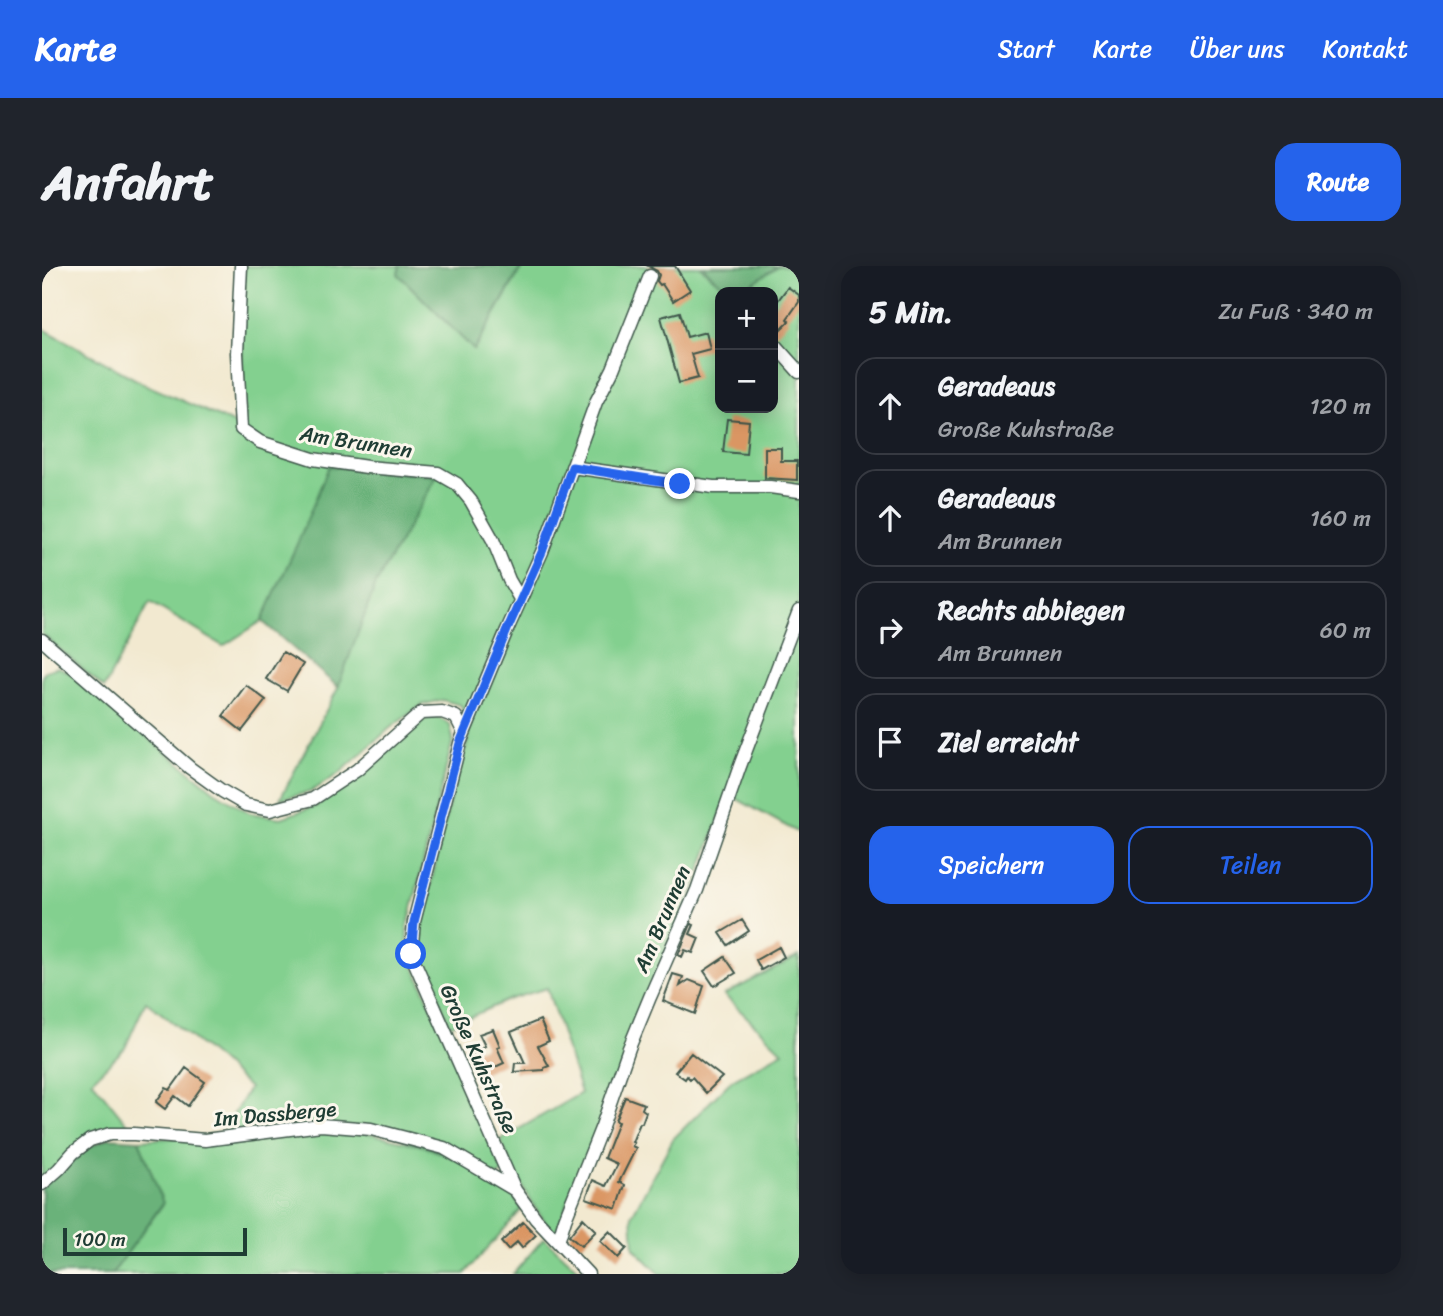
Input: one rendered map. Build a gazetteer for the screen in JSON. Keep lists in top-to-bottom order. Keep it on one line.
{"streets":{"street":["Am Brunnen","Große Kuhstraße","Im Dassberge"]},"crossings":[["Am Brunnen","Große Kuhstraße"],["Große Kuhstraße","Im Dassberge"]],"scale_bar":"100 m","page":{"header":"Karte","nav":["Start","Karte","Über uns","Kontakt"],"title":"Anfahrt","buttons":["Route",["Speichern","Teilen"]],"heading":["5 Min.","Zu Fuß · 340 m"],"map_buttons":["+","−"],"list":[["Geradeaus","Große Kuhstraße","120 m"],["Geradeaus","Am Brunnen","160 m"],["Rechts abbiegen","Am Brunnen","60 m"],"Ziel erreicht"],"scale":"100 m"}}
